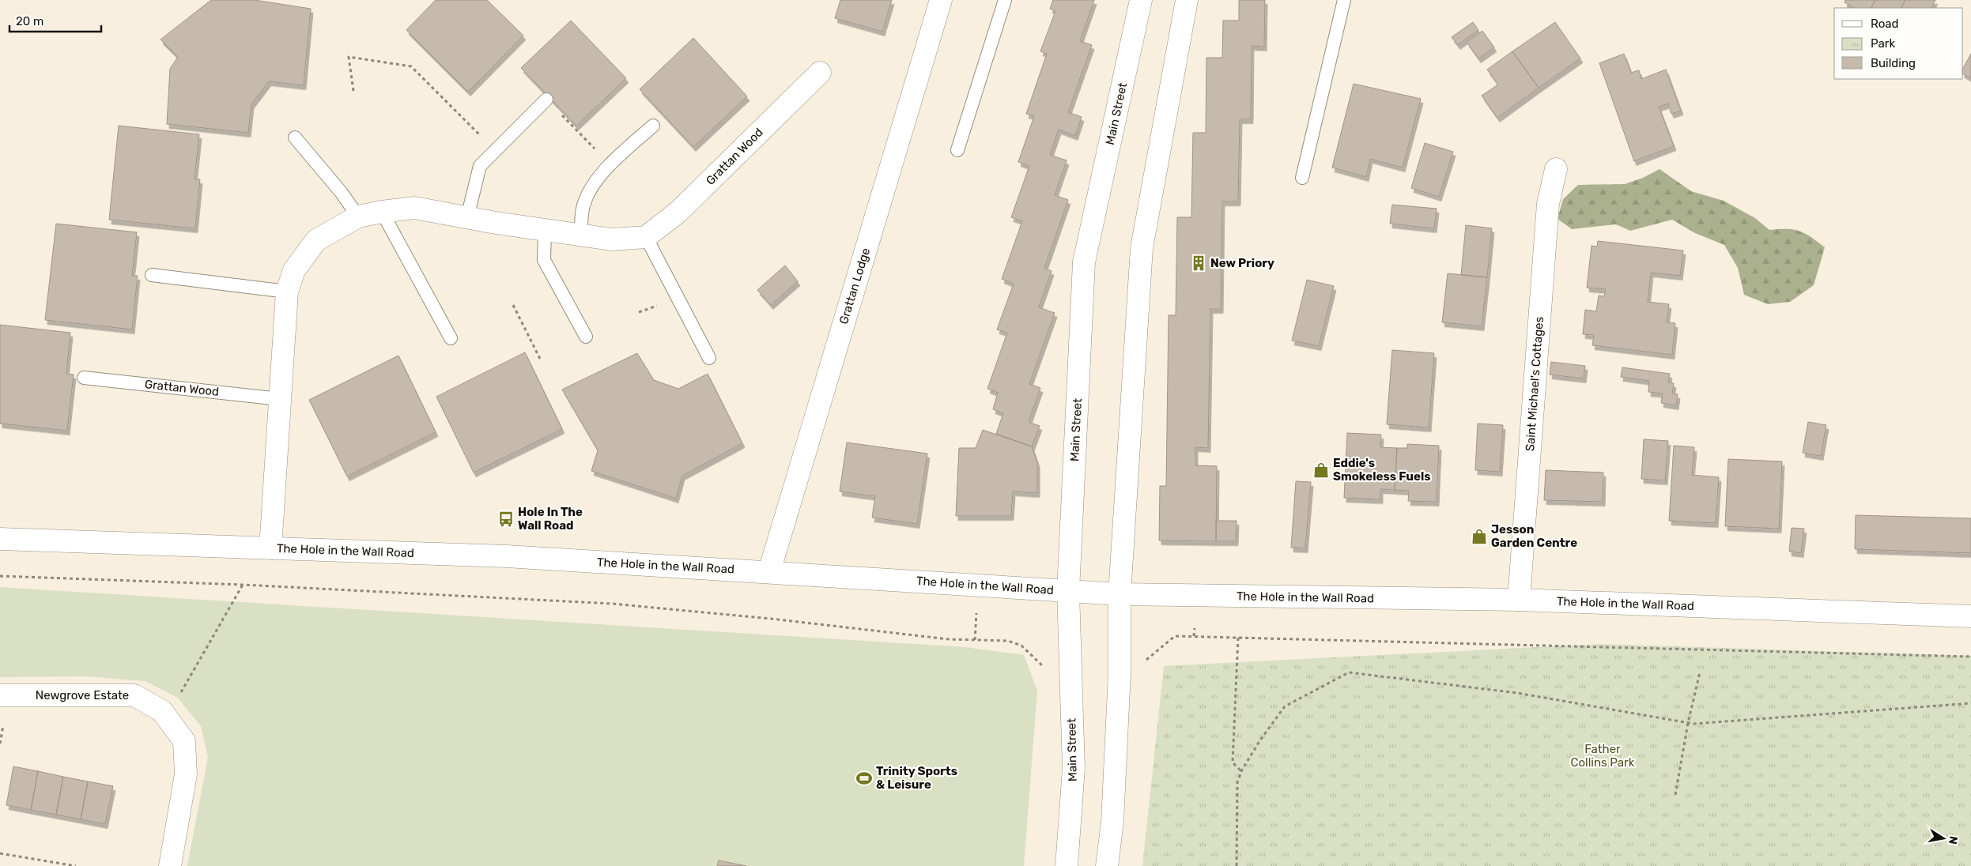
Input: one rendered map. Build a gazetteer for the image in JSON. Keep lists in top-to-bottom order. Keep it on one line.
{"streets":{"street":["Main Street","Grattan Wood","Grattan Lodge","Saint Michael's Cottages","The Hole in the Wall Road","Newgrove Estate"]},"crossings":[["Main Street","The Hole in the Wall Road"],["Grattan Lodge","The Hole in the Wall Road"],["Saint Michael's Cottages","The Hole in the Wall Road"]],"parks":["Father Collins Park"],"places":{"building":["New Priory"],"shop":["Eddie's Smokeless Fuels","Jesson Garden Centre"],"bus stop":["Hole In The Wall Road"],"sports":["Trinity Sports & Leisure"]},"legend":["Road","Park","Building"],"scale_bar":"20 m","north":"right"}
